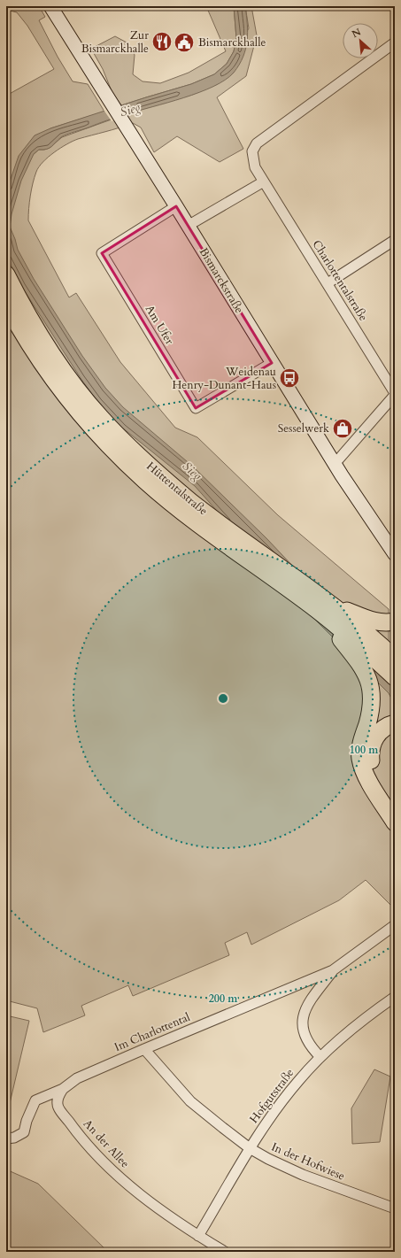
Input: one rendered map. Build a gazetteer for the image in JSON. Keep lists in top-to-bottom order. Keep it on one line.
{"streets":{"highway":["Hüttentalstraße"],"street":["Bismarckstraße","Charlottentalstraße","Am Ufer","Im Charlottental","Hofgutstraße","An der Allee","In der Hofwiese"]},"crossings":[["Bismarckstraße","Am Ufer"],["Im Charlottental","Hofgutstraße"],["Im Charlottental","An der Allee"],["Im Charlottental","In der Hofwiese"],["Hofgutstraße","An der Allee"],["Hofgutstraße","In der Hofwiese"]],"water":["Sieg"],"places":{"restaurant":["Zur Bismarckhalle"],"public building":["Bismarckhalle"],"bus stop":["Weidenau Henry-Dunant-Haus"],"shop":["Sesselwerk"]},"north":"top left","rings":["100 m","200 m"]}
